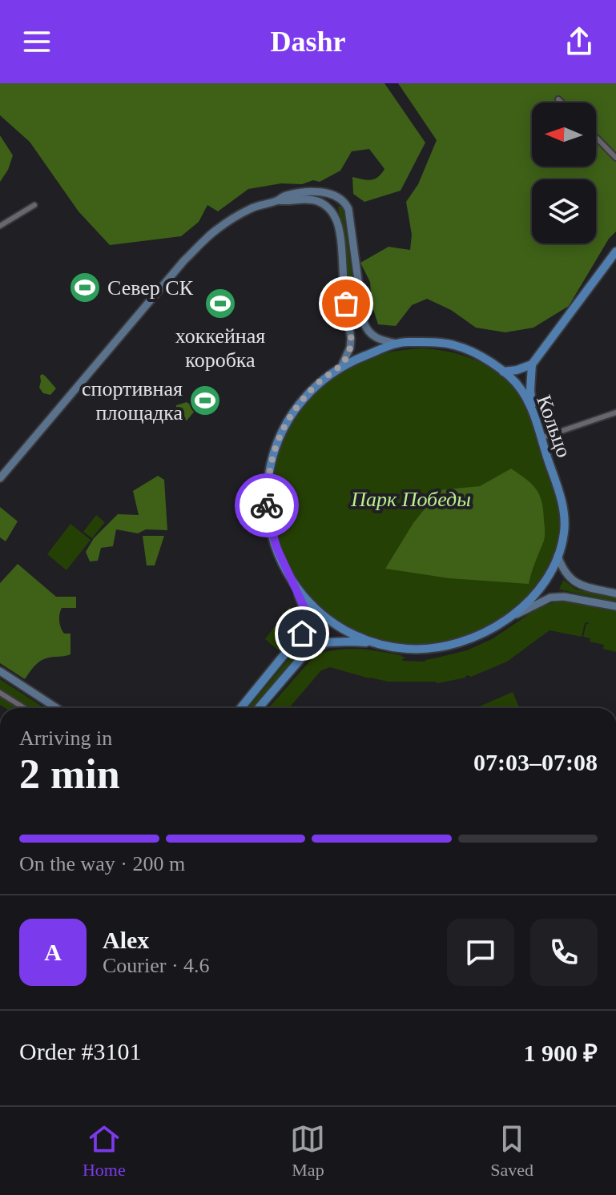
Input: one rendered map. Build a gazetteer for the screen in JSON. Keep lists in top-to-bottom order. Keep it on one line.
{"streets":{"main road":["Кольцо"]},"parks":["Парк Победы"],"places":{"sports":["Север СК","хоккейная коробка","спортивная площадка"]},"north":"left","page":{"header":"Dashr","heading":["2 min","Arriving in","07:03–07:08"],"panel":["Alex","Courier · 4.6","Order #3101","1 900 ₽"],"bar":"On the way · 200 m","round":"A","tabs":["Home","Map","Saved"]}}
